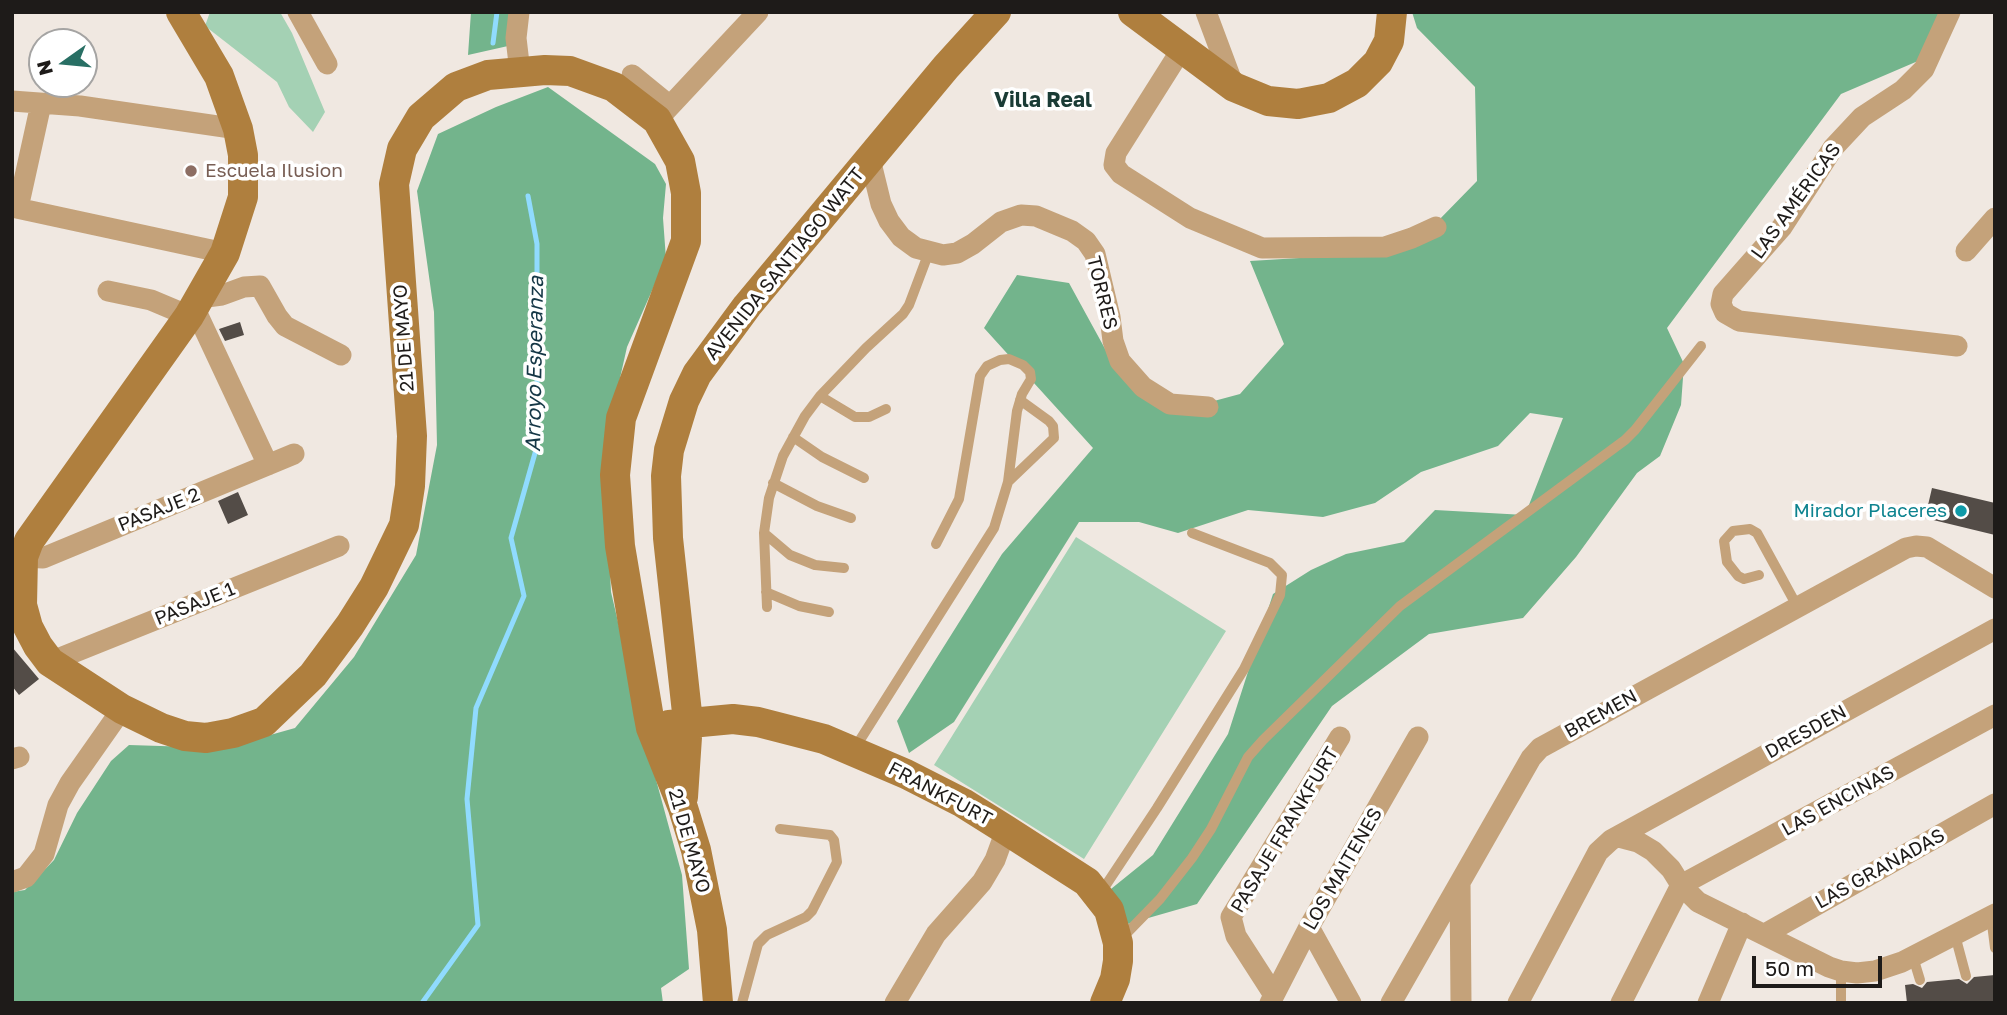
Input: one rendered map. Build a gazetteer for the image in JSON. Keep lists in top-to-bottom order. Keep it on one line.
{"streets":{"street":["LAS AMÉRICAS","AVENIDA SANTIAGO WATT","TORRES","21 DE MAYO","PASAJE 2","PASAJE 1","BREMEN","DRESDEN","FRANKFURT","LAS ENCINAS","PASAJE FRANKFURT","LOS MAITENES","LAS GRANADAS"]},"crossings":[["AVENIDA SANTIAGO WATT","21 DE MAYO"],["AVENIDA SANTIAGO WATT","FRANKFURT"],["21 DE MAYO","PASAJE 2"],["21 DE MAYO","PASAJE 1"],["21 DE MAYO","FRANKFURT"],["PASAJE FRANKFURT","LOS MAITENES"]],"districts":["Villa Real"],"water":["Arroyo Esperanza"],"places":["Escuela Ilusion","Mirador Placeres"],"scale_bar":"50 m","north":"left"}
